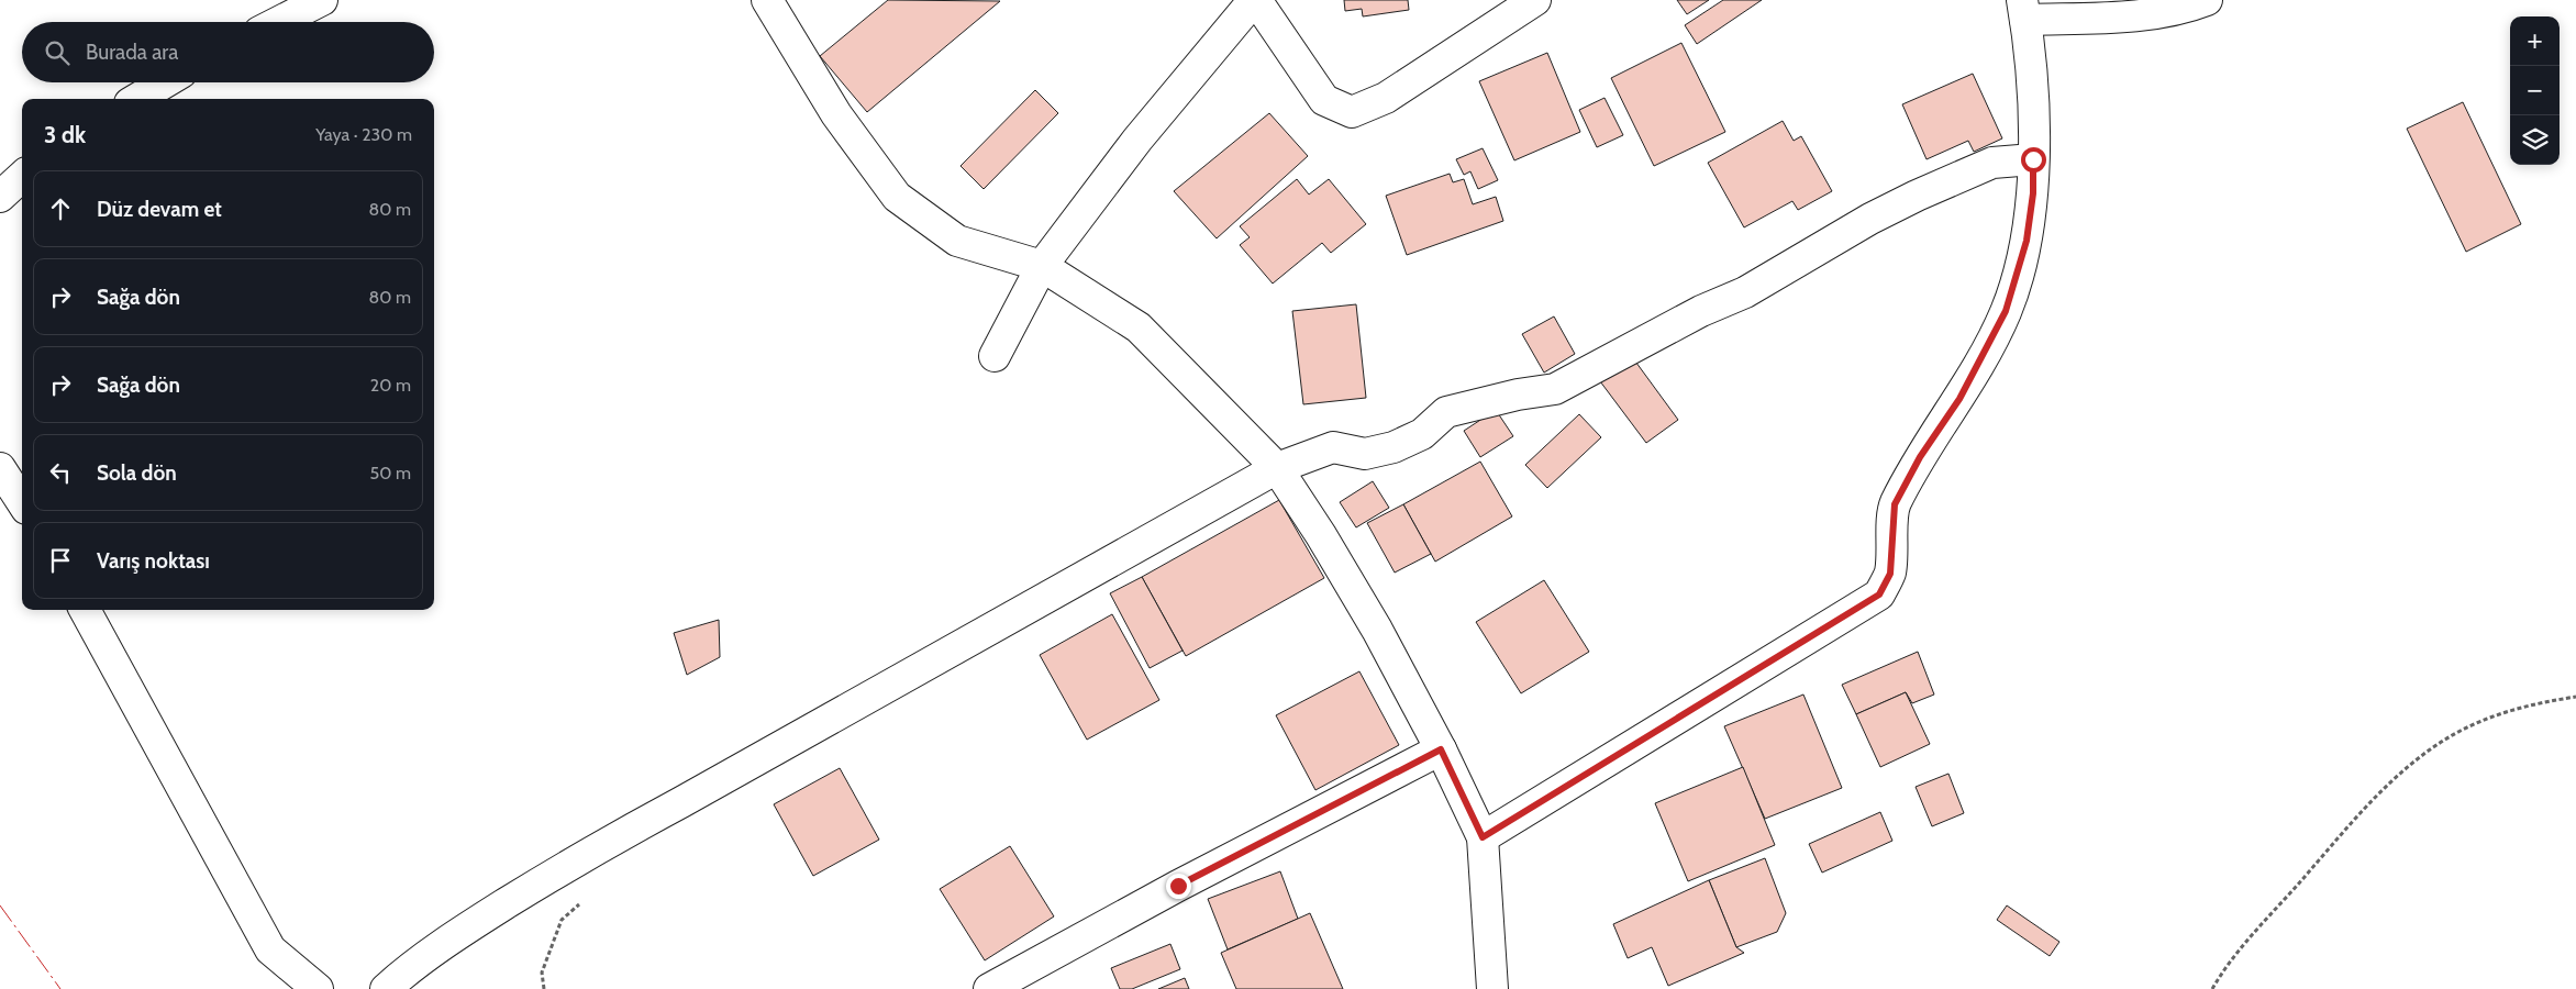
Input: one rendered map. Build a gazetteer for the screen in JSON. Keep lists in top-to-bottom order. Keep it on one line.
{"page":{"map_buttons":["+","−"],"search":"Burada ara","heading":["3 dk","Yaya · 230 m"],"list":[["Düz devam et","80 m"],["Sağa dön","80 m"],["Sağa dön","20 m"],["Sola dön","50 m"],"Varış noktası"]}}
